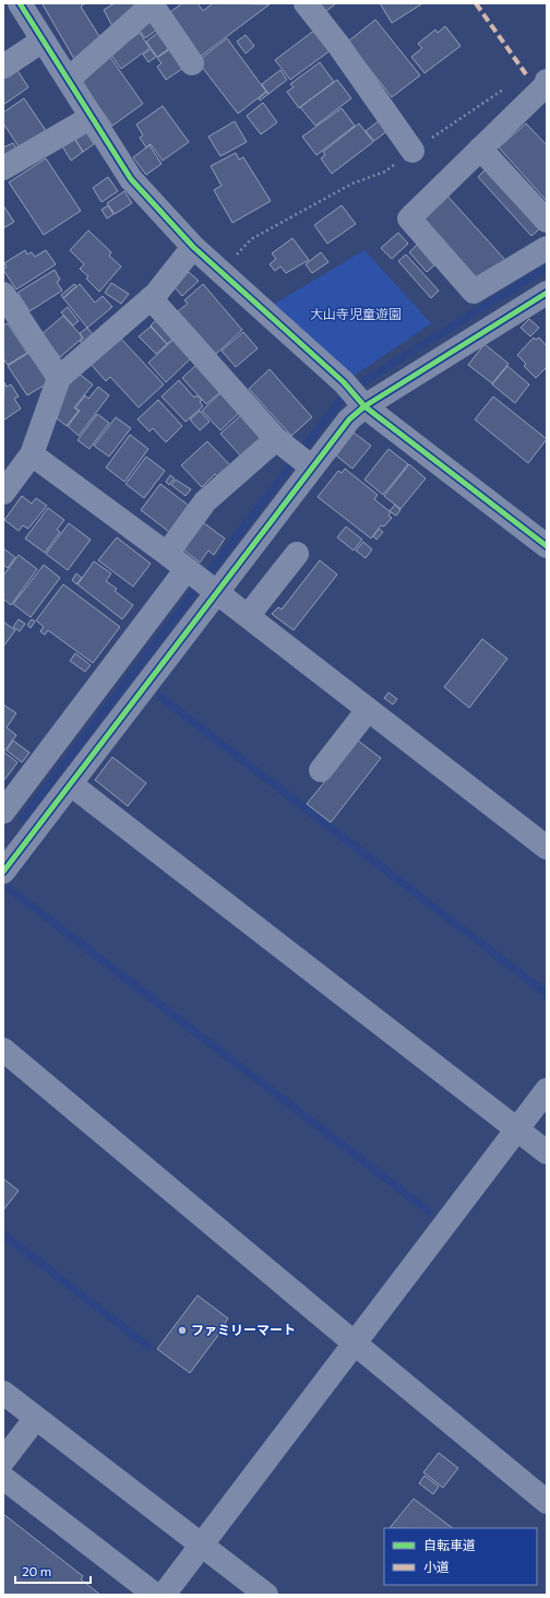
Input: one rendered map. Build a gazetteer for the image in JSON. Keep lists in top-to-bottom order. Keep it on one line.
{"parks":["大山寺児童遊園"],"places":["ファミリーマート"],"legend":["自転車道","小道"],"scale_bar":"20 m"}
